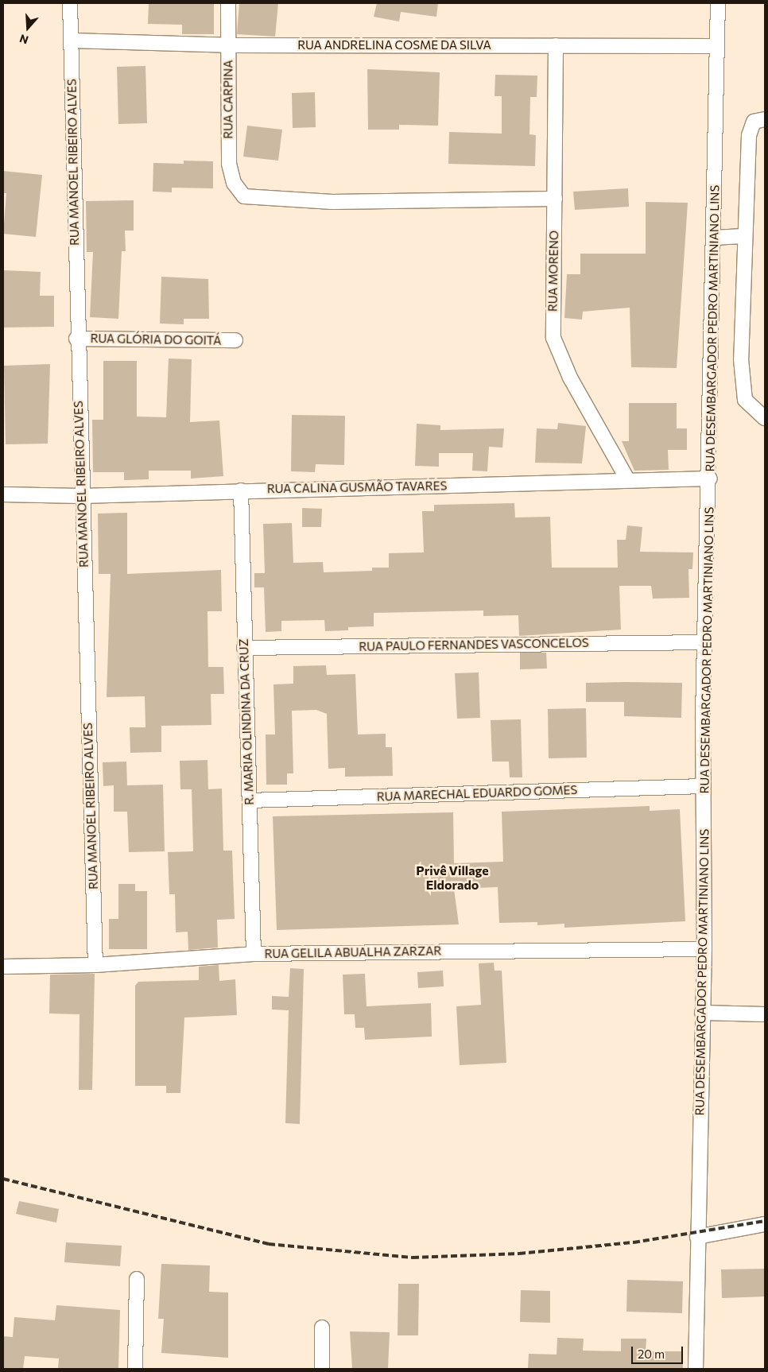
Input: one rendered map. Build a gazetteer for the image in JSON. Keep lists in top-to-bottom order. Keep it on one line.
{"streets":{"street":["RUA ANDRELINA COSME DA SILVA","RUA CARPINA","RUA MANOEL RIBEIRO ALVES","RUA MORENO","RUA DESEMBARGADOR PEDRO MARTINIANO LINS","RUA GLÓRIA DO GOITÁ","RUA CALINA GUSMÃO TAVARES","RUA PAULO FERNANDES VASCONCELOS","R. MARIA OLINDINA DA CRUZ","RUA MARECHAL EDUARDO GOMES","RUA GELILA ABUALHA ZARZAR"]},"crossings":[["RUA ANDRELINA COSME DA SILVA","RUA CARPINA"],["RUA ANDRELINA COSME DA SILVA","RUA MANOEL RIBEIRO ALVES"],["RUA ANDRELINA COSME DA SILVA","RUA MORENO"],["RUA ANDRELINA COSME DA SILVA","RUA DESEMBARGADOR PEDRO MARTINIANO LINS"],["RUA CARPINA","RUA MORENO"],["RUA MANOEL RIBEIRO ALVES","RUA GLÓRIA DO GOITÁ"],["RUA MANOEL RIBEIRO ALVES","RUA CALINA GUSMÃO TAVARES"],["RUA MANOEL RIBEIRO ALVES","RUA GELILA ABUALHA ZARZAR"],["RUA MORENO","RUA CALINA GUSMÃO TAVARES"],["RUA DESEMBARGADOR PEDRO MARTINIANO LINS","RUA CALINA GUSMÃO TAVARES"],["RUA DESEMBARGADOR PEDRO MARTINIANO LINS","RUA PAULO FERNANDES VASCONCELOS"],["RUA DESEMBARGADOR PEDRO MARTINIANO LINS","RUA MARECHAL EDUARDO GOMES"],["RUA DESEMBARGADOR PEDRO MARTINIANO LINS","RUA GELILA ABUALHA ZARZAR"],["RUA CALINA GUSMÃO TAVARES","R. MARIA OLINDINA DA CRUZ"],["RUA PAULO FERNANDES VASCONCELOS","R. MARIA OLINDINA DA CRUZ"],["R. MARIA OLINDINA DA CRUZ","RUA MARECHAL EDUARDO GOMES"],["R. MARIA OLINDINA DA CRUZ","RUA GELILA ABUALHA ZARZAR"]],"districts":["Privê Village Eldorado"],"scale_bar":"20 m","north":"bottom"}
